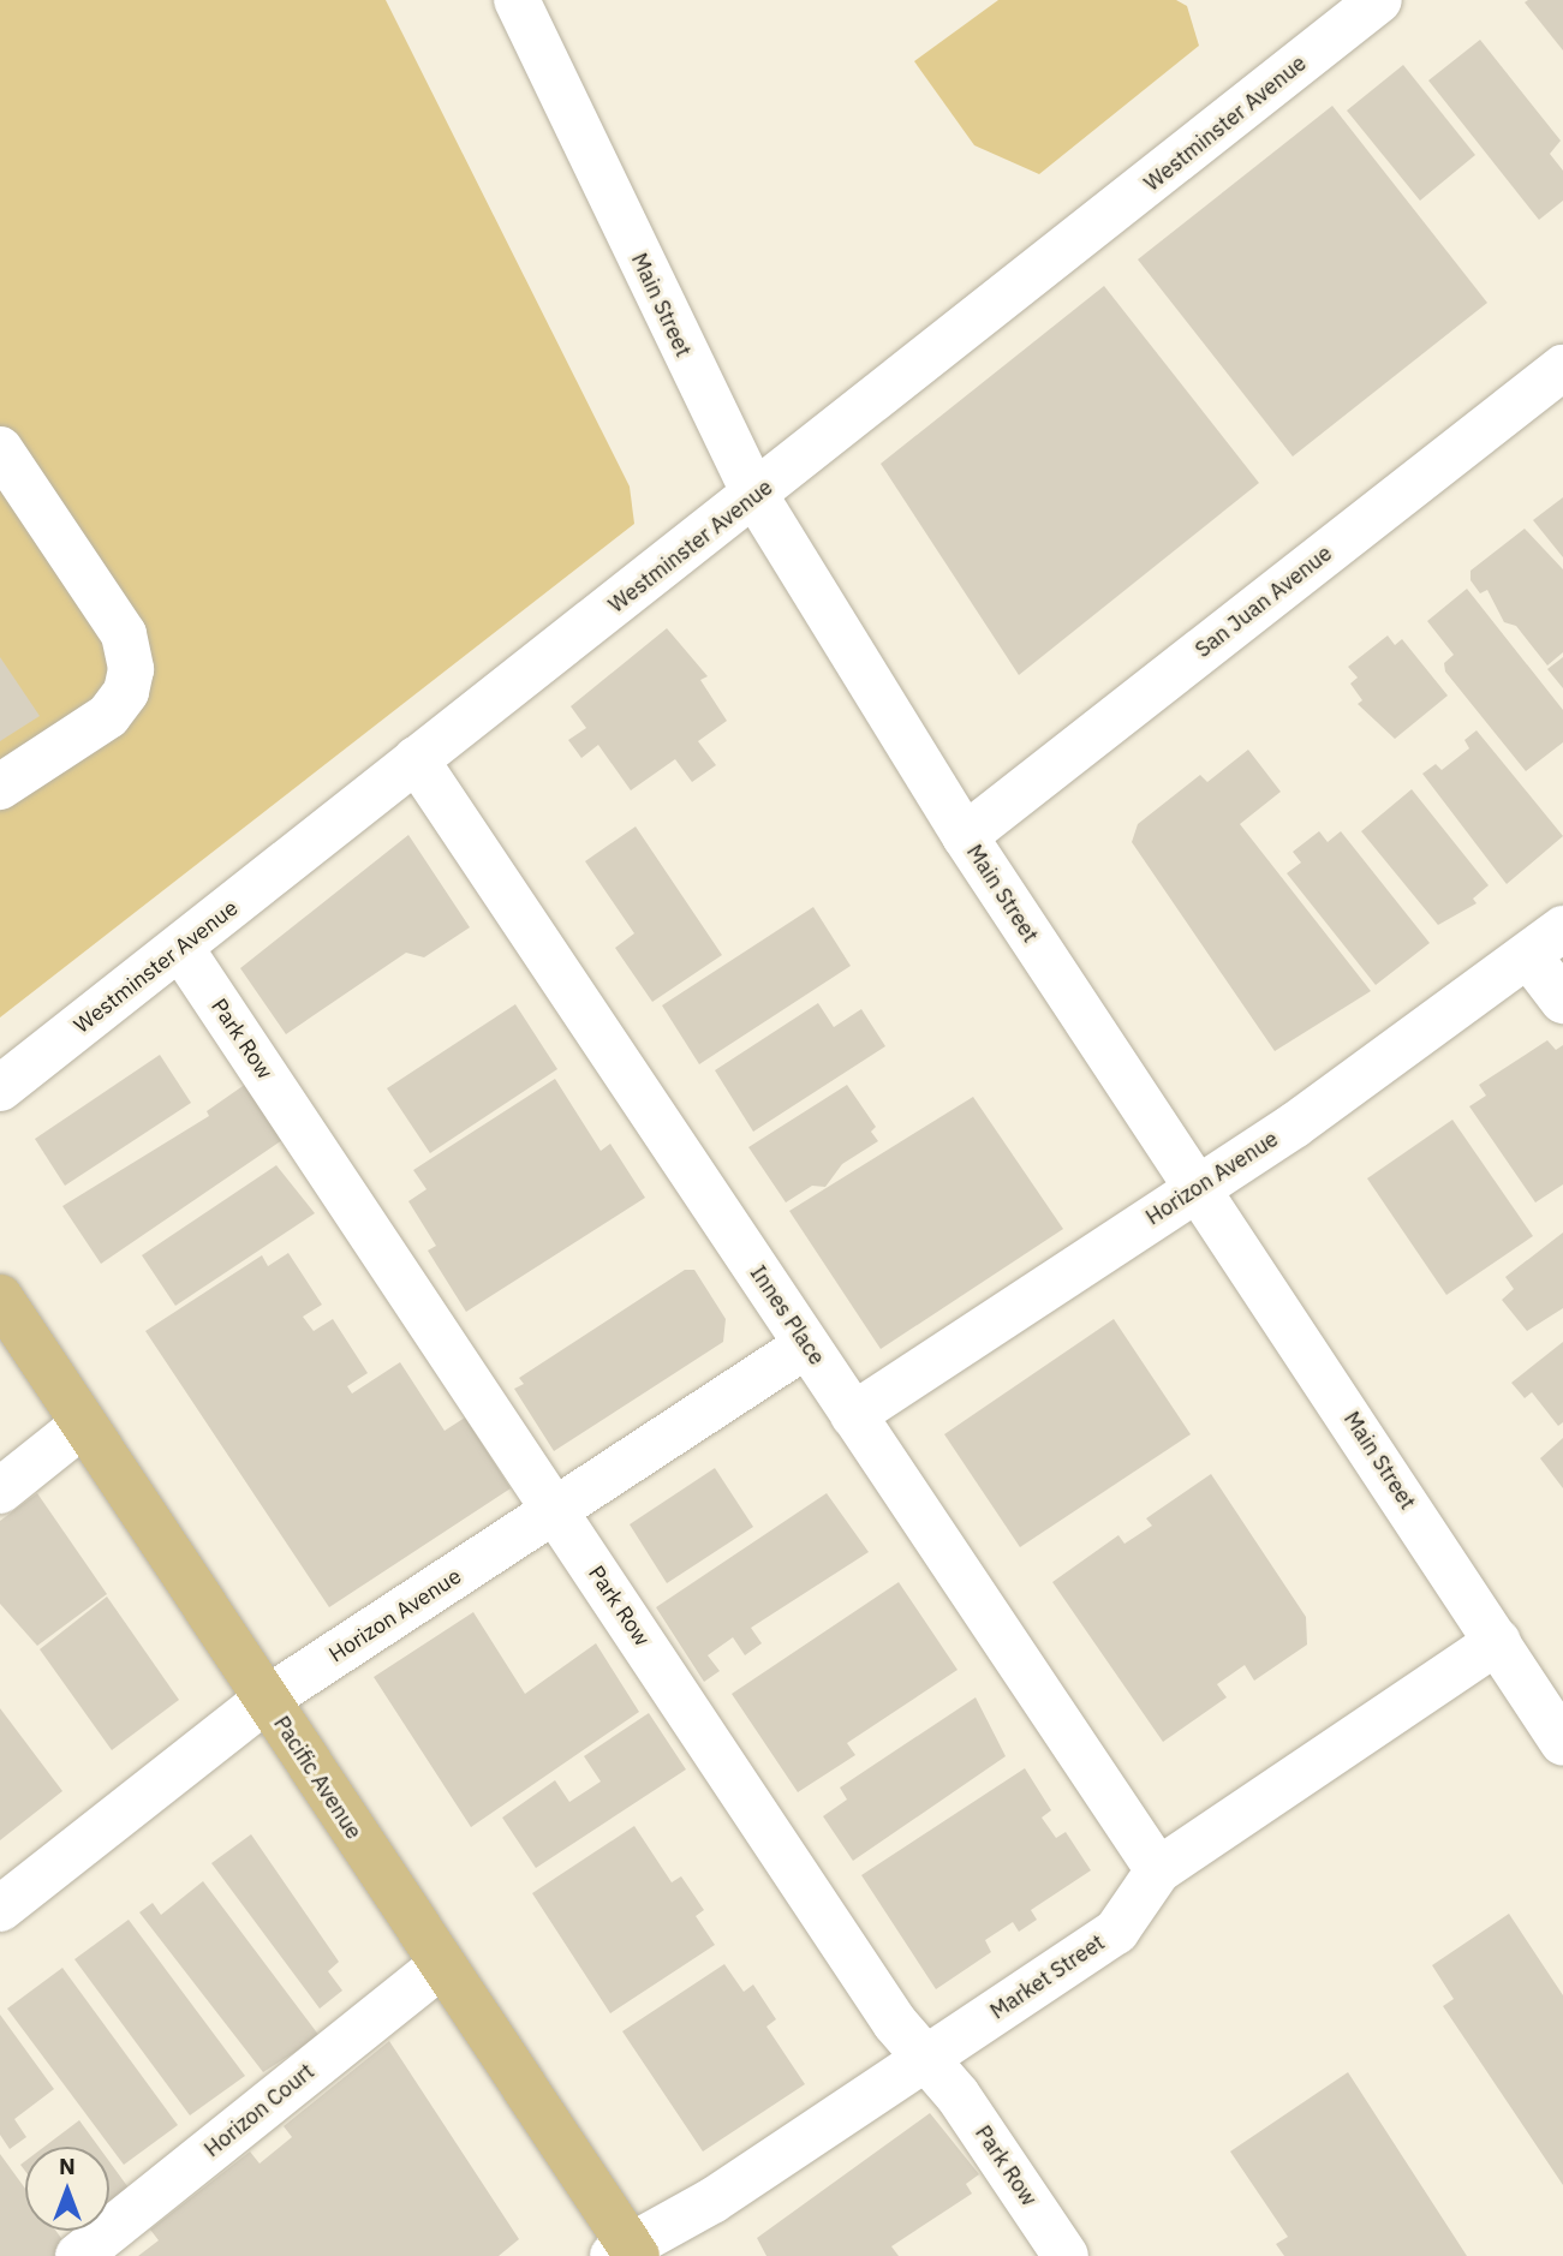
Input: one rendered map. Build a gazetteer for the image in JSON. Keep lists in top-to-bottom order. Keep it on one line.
{"streets":{"main road":["Pacific Avenue"],"street":["Westminster Avenue","Main Street","San Juan Avenue","Park Row","Horizon Avenue","Innes Place","Market Street","Horizon Court"]},"crossings":[["Westminster Avenue","Main Street"],["Westminster Avenue","Park Row"],["Westminster Avenue","Innes Place"],["Main Street","San Juan Avenue"],["Main Street","Horizon Avenue"],["Main Street","Market Street"],["Park Row","Horizon Avenue"],["Park Row","Market Street"],["Horizon Avenue","Innes Place"],["Horizon Avenue","Pacific Avenue"],["Innes Place","Market Street"],["Pacific Avenue","Market Street"],["Pacific Avenue","Horizon Court"]],"north":"top"}
